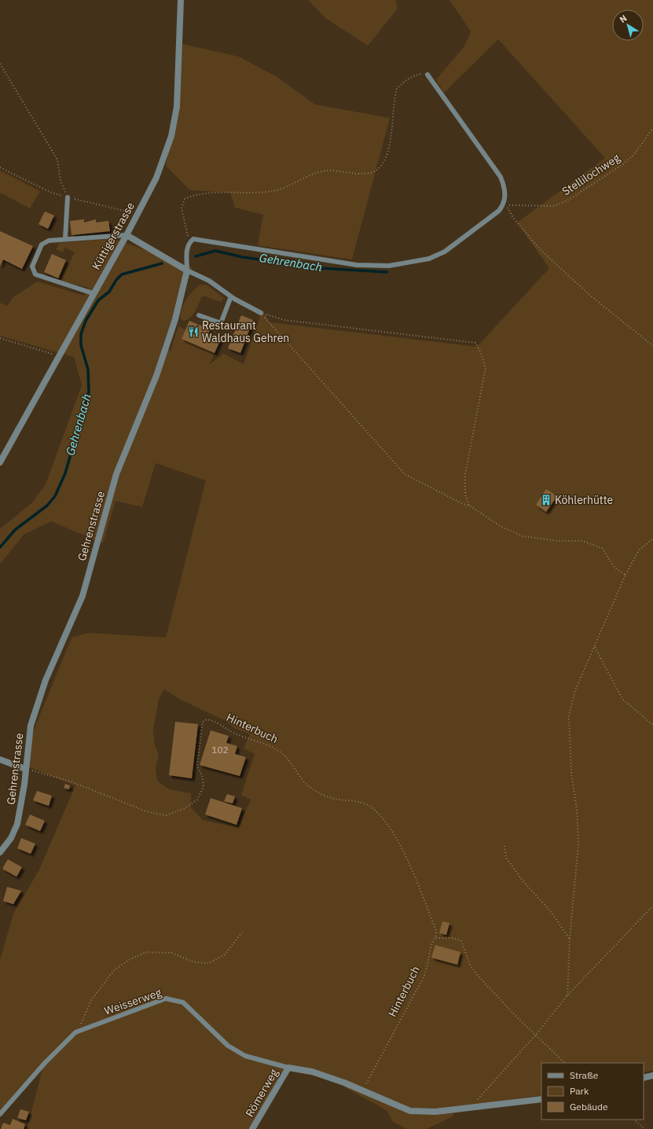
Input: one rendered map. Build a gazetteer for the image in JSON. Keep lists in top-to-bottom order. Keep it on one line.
{"streets":{"street":["Küttigerstrasse","Gehrenstrasse","Römerweg"],"lane":["Weisserweg"],"path":["Stellilochweg","Hinterbuch"]},"crossings":[["Gehrenstrasse","Hinterbuch"],["Weisserweg","Römerweg"]],"water":["Gehrenbach"],"places":{"restaurant":["Restaurant Waldhaus Gehren"],"building":["Köhlerhütte"]},"house_numbers":["102"],"legend":["Straße","Park","Gebäude"],"north":"top left"}
